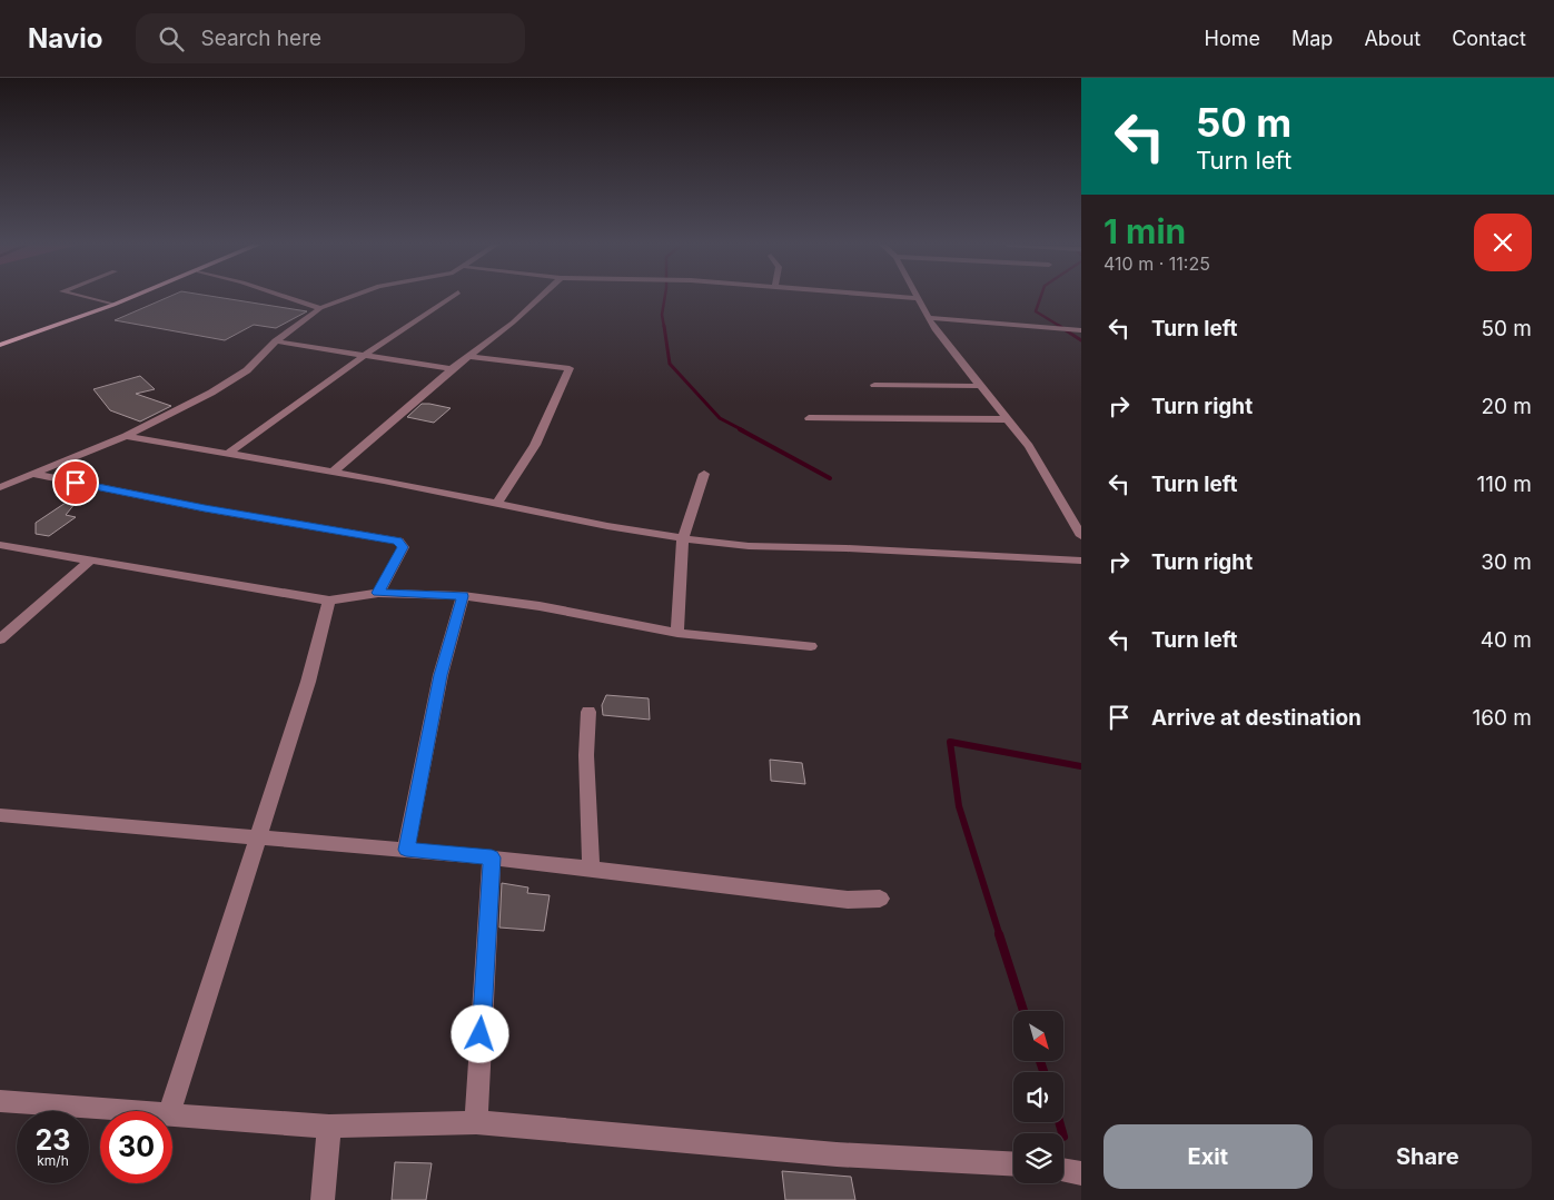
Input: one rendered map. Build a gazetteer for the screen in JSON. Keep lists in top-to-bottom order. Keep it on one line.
{"north":"bottom right","page":{"header":"Navio","search":"Search here","nav":["Home","Map","About","Contact"],"turn":["50 m","Turn left"],"heading":["1 min","410 m · 11:25"],"list":[{"name":"Turn left","value":"50 m"},{"name":"Turn right","value":"20 m"},{"name":"Turn left","value":"110 m"},{"name":"Turn right","value":"30 m"},{"name":"Turn left","value":"40 m"},{"name":"Arrive at destination","value":"160 m"}],"speed":"23 km/h","limit":"30","buttons":["Exit","Share"]}}
